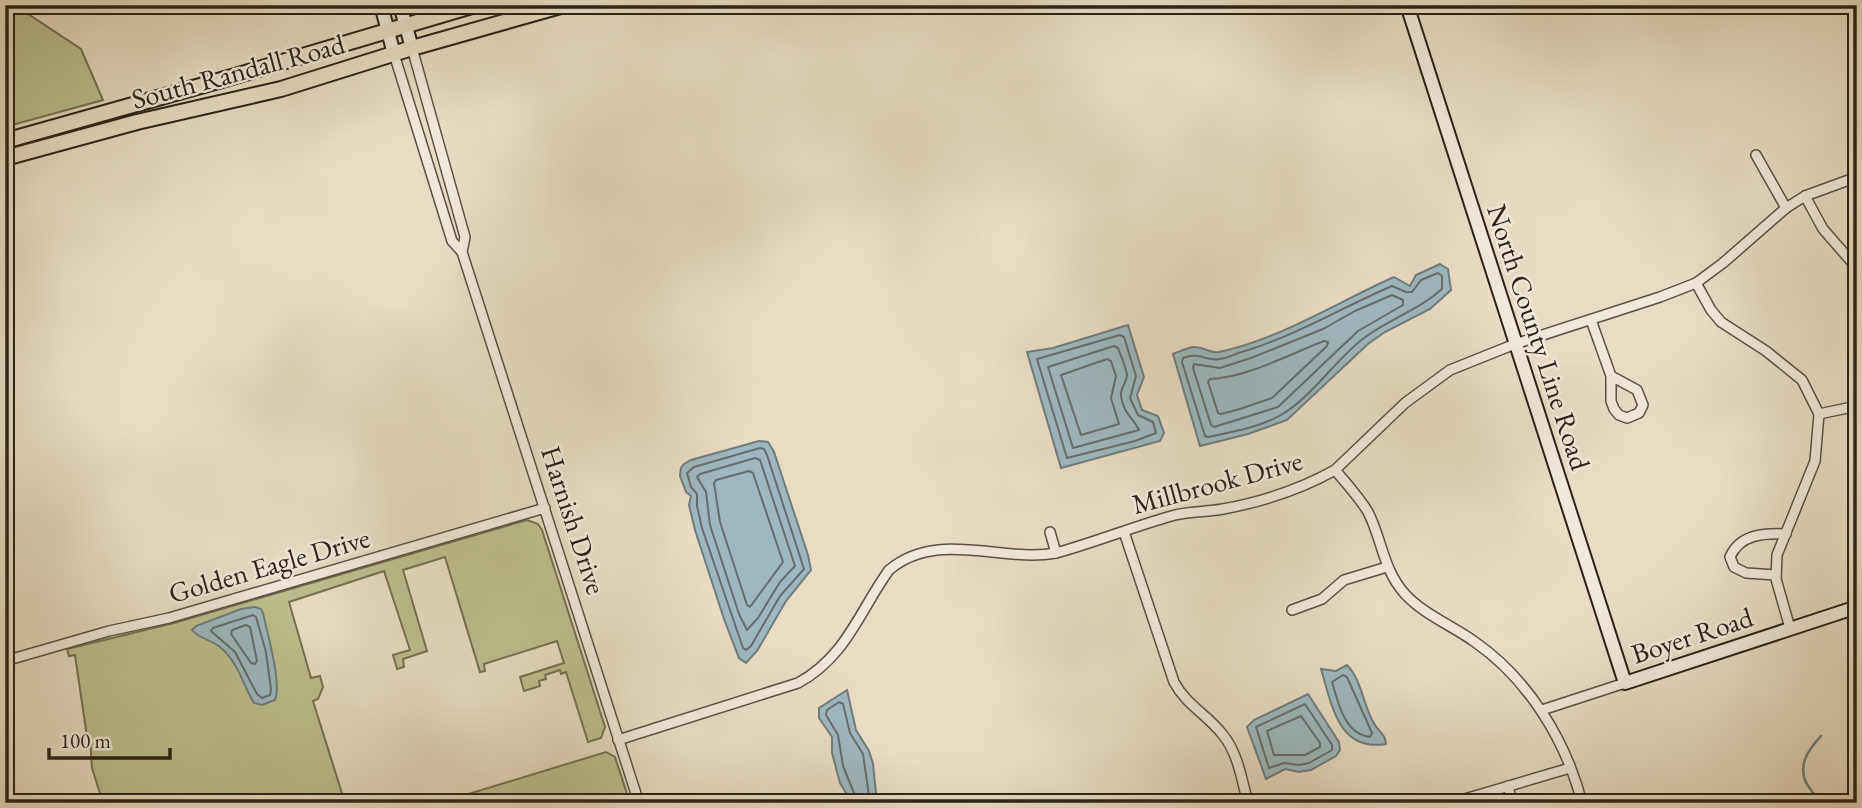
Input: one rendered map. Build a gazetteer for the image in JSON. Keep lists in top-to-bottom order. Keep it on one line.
{"streets":{"main road":["South Randall Road"],"street":["North County Line Road","Millbrook Drive","Harnish Drive","Golden Eagle Drive","Boyer Road"]},"crossings":[["South Randall Road","Harnish Drive"],["North County Line Road","Millbrook Drive"],["North County Line Road","Boyer Road"],["Millbrook Drive","Harnish Drive"],["Harnish Drive","Golden Eagle Drive"]],"scale_bar":"100 m"}
